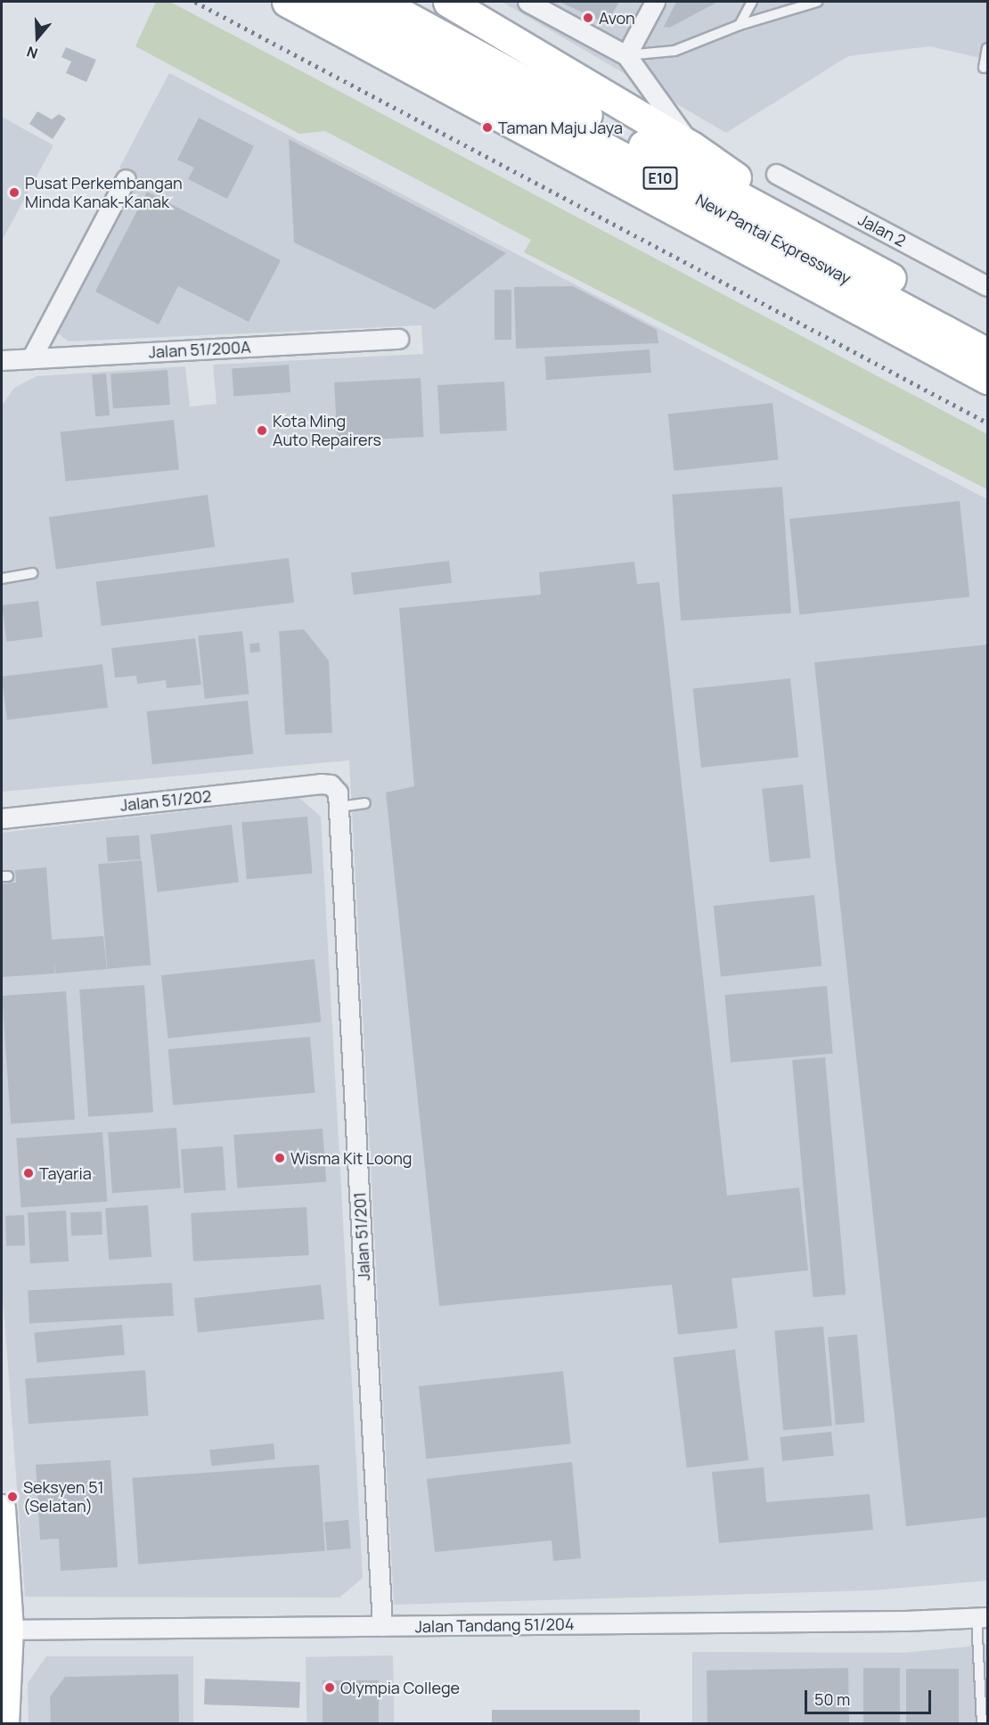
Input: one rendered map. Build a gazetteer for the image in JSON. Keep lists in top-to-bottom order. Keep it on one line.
{"streets":{"highway":["E10","New Pantai Expressway"],"street":["Jalan 2","Jalan 51/200A","Jalan 51/202","Jalan 51/201","Jalan Tandang 51/204"]},"crossings":[["Jalan 51/202","Jalan 51/201"],["Jalan 51/201","Jalan Tandang 51/204"]],"places":["Avon","Taman Maju Jaya","Pusat Perkembangan Minda Kanak-Kanak","Kota Ming Auto Repairers","Wisma Kit Loong","Tayaria","Seksyen 51 (Selatan)","Olympia College"],"scale_bar":"50 m","north":"bottom"}
